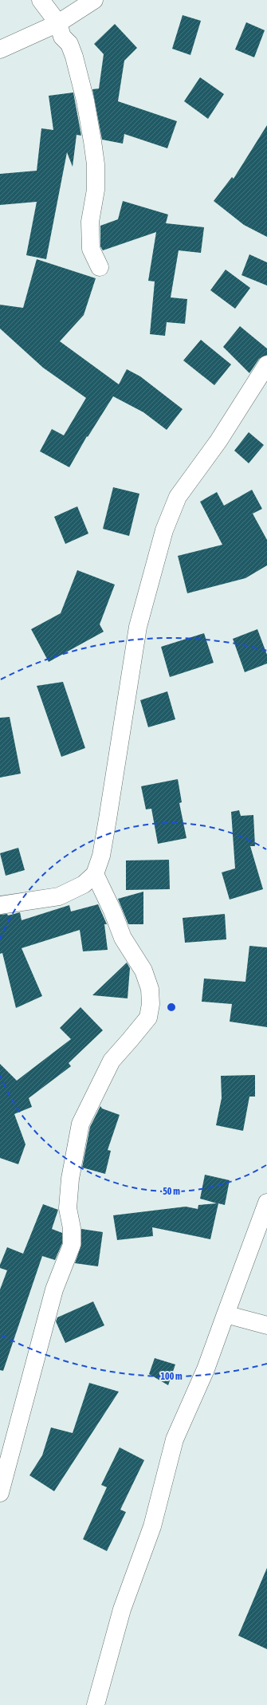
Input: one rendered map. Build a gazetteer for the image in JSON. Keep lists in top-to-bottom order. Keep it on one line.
{"rings":["50 m","100 m"]}
